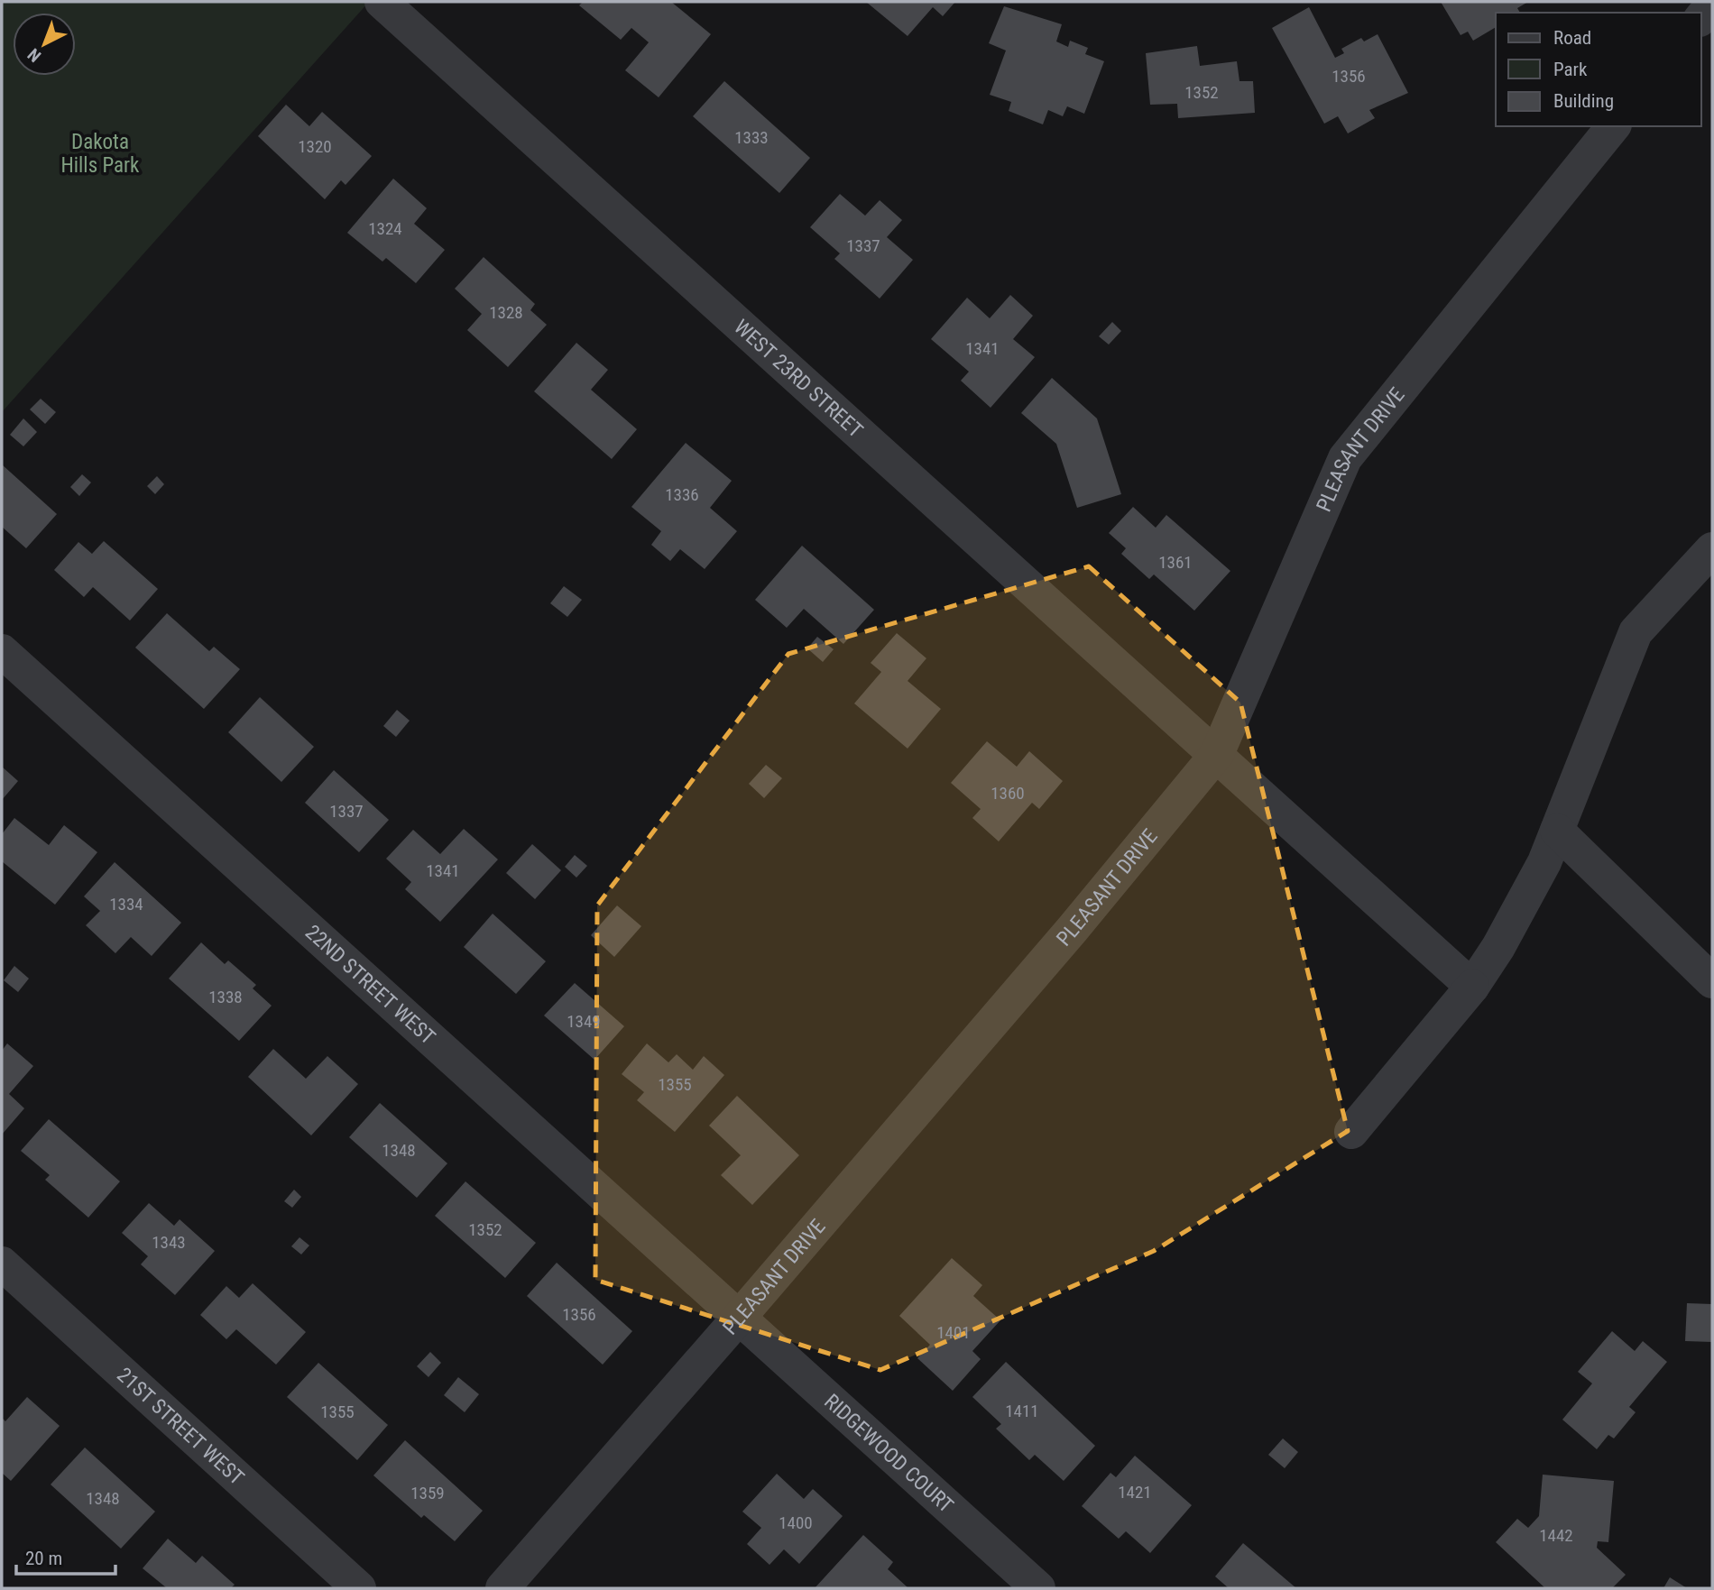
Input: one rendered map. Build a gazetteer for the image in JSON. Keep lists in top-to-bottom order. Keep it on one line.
{"streets":{"street":["WEST 23RD STREET","PLEASANT DRIVE","22ND STREET WEST","21ST STREET WEST","RIDGEWOOD COURT"]},"crossings":[["WEST 23RD STREET","PLEASANT DRIVE"],["PLEASANT DRIVE","22ND STREET WEST"],["PLEASANT DRIVE","RIDGEWOOD COURT"],["22ND STREET WEST","RIDGEWOOD COURT"]],"parks":["Dakota Hills Park"],"house_numbers":["1356","1352","1333","1320","1324","1337","1328","1341","1336","1361","1360","1337","1341","1334","1338","1349","1355","1348","1352","1343","1356","1401","1411","1355","1421","1359","1348","1400","1442"],"legend":["Road","Park","Building"],"scale_bar":"20 m","north":"bottom left"}
